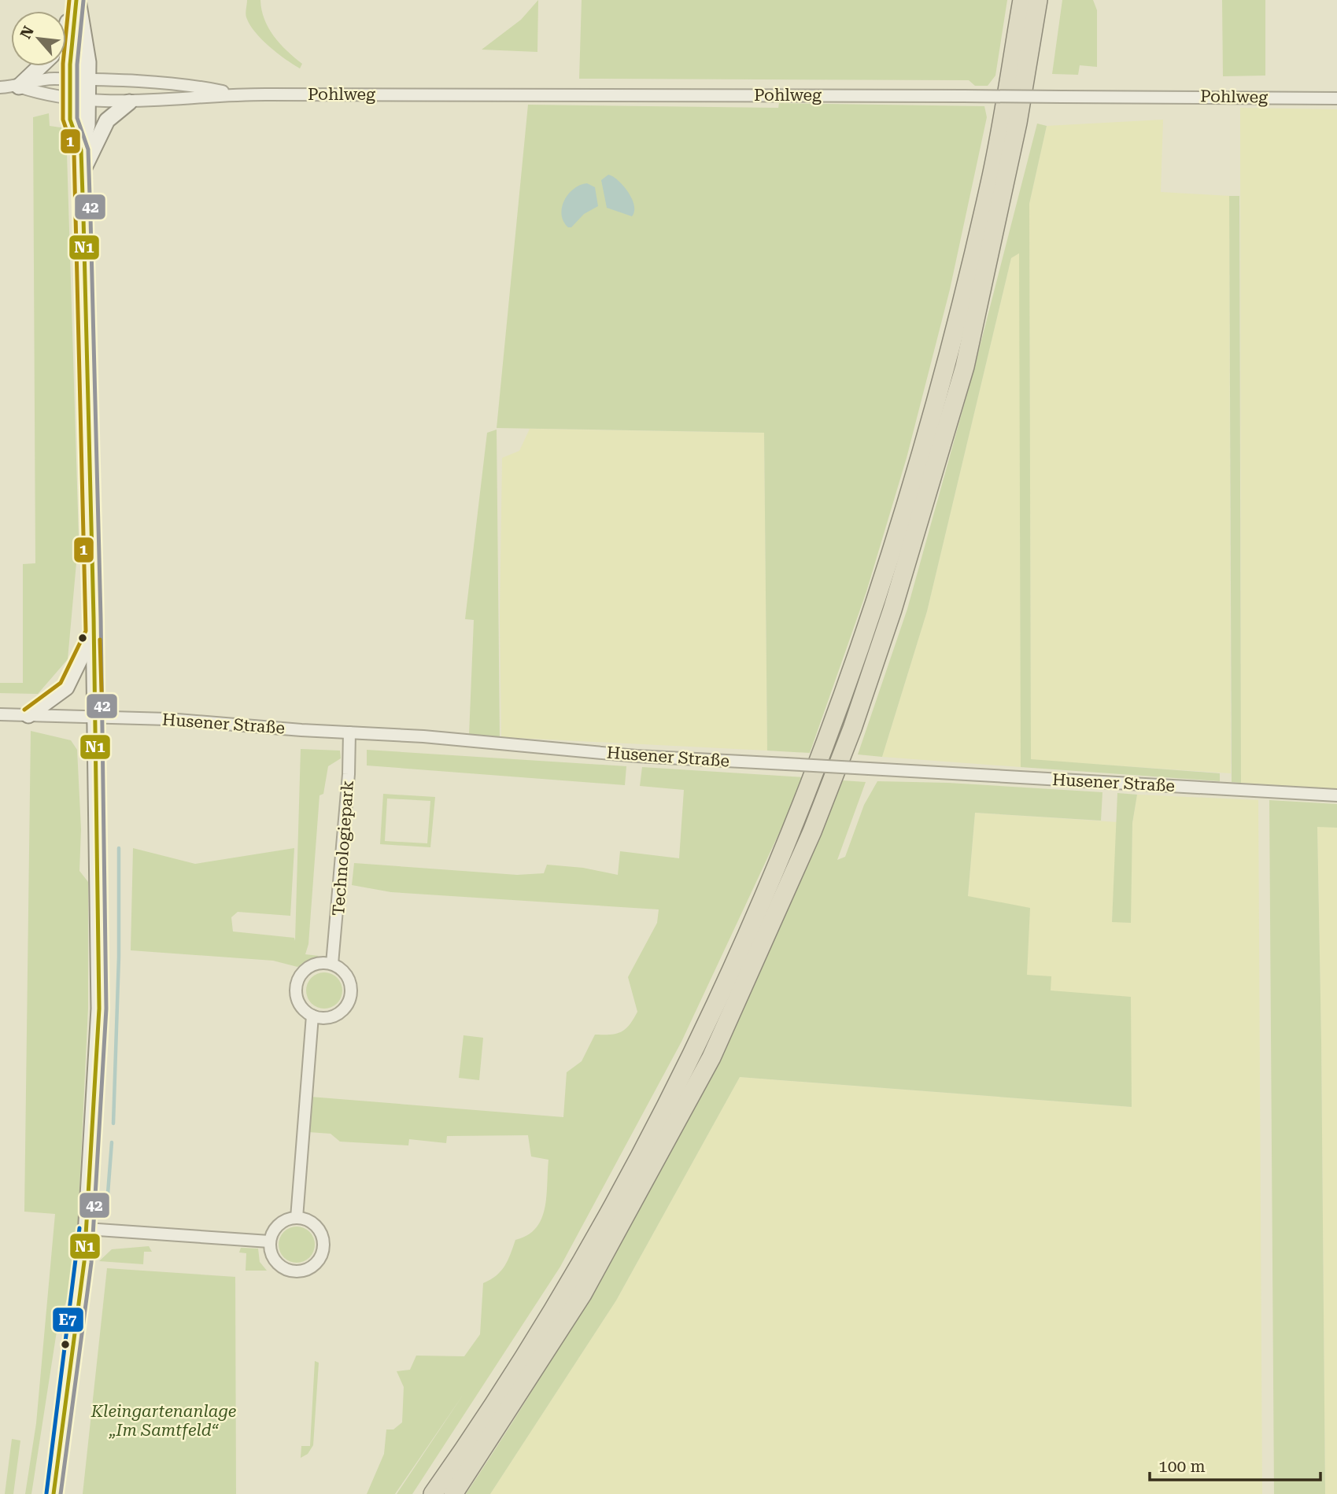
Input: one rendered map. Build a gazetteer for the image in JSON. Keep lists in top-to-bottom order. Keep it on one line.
{"streets":{"street":["Pohlweg","Husener Straße","Technologiepark"]},"crossings":[["Husener Straße","Technologiepark"]],"parks":["Kleingartenanlage „Im Samtfeld“"],"lines":["transit line N1","transit line 1","transit line 42","transit line E7"],"scale_bar":"100 m","north":"top left"}
